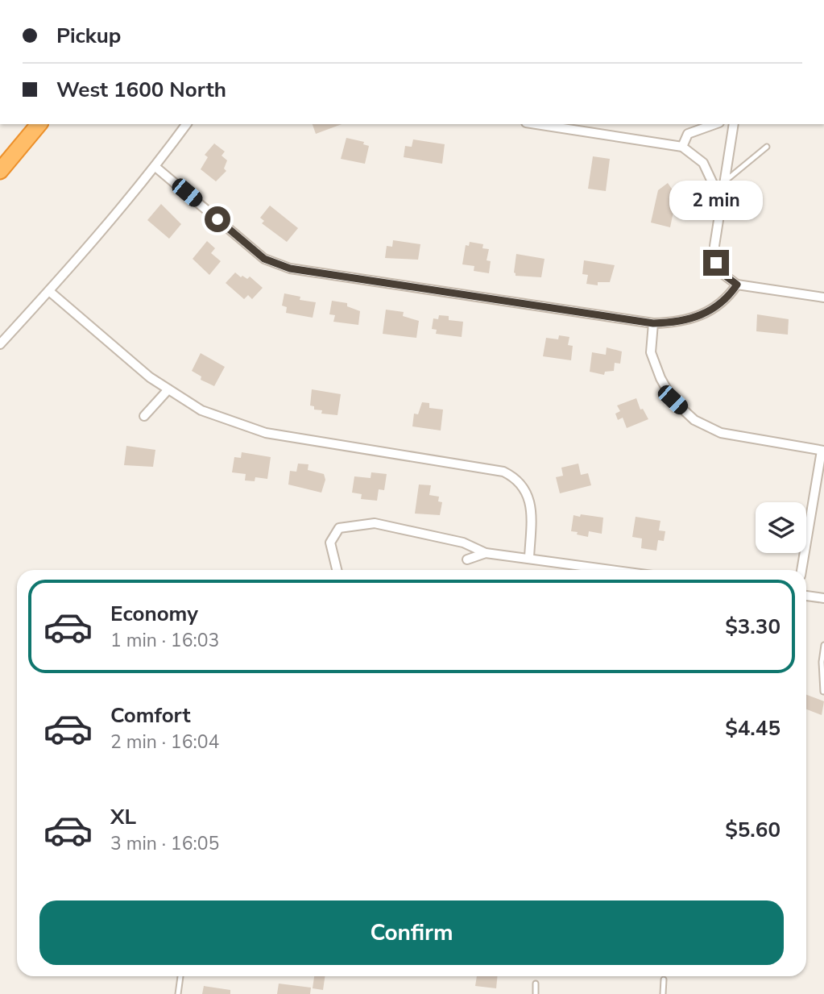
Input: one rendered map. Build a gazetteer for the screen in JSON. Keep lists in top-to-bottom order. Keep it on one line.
{"page":{"banner":["Pickup","West 1600 North"],"bubble":"2 min","list":[{"name":"Economy","note":"1 min · 16:03","value":"$3.30"},{"name":"Comfort","note":"2 min · 16:04","value":"$4.45"},{"name":"XL","note":"3 min · 16:05","value":"$5.60"}],"buttons":"Confirm"}}
